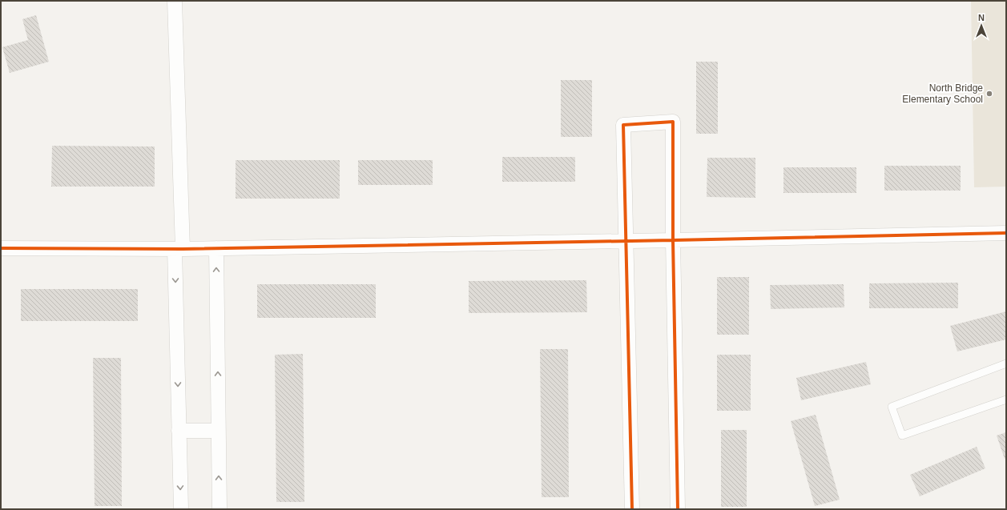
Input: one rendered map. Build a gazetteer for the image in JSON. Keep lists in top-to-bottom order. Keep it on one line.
{"places":["North Bridge Elementary School"],"north":"top"}
